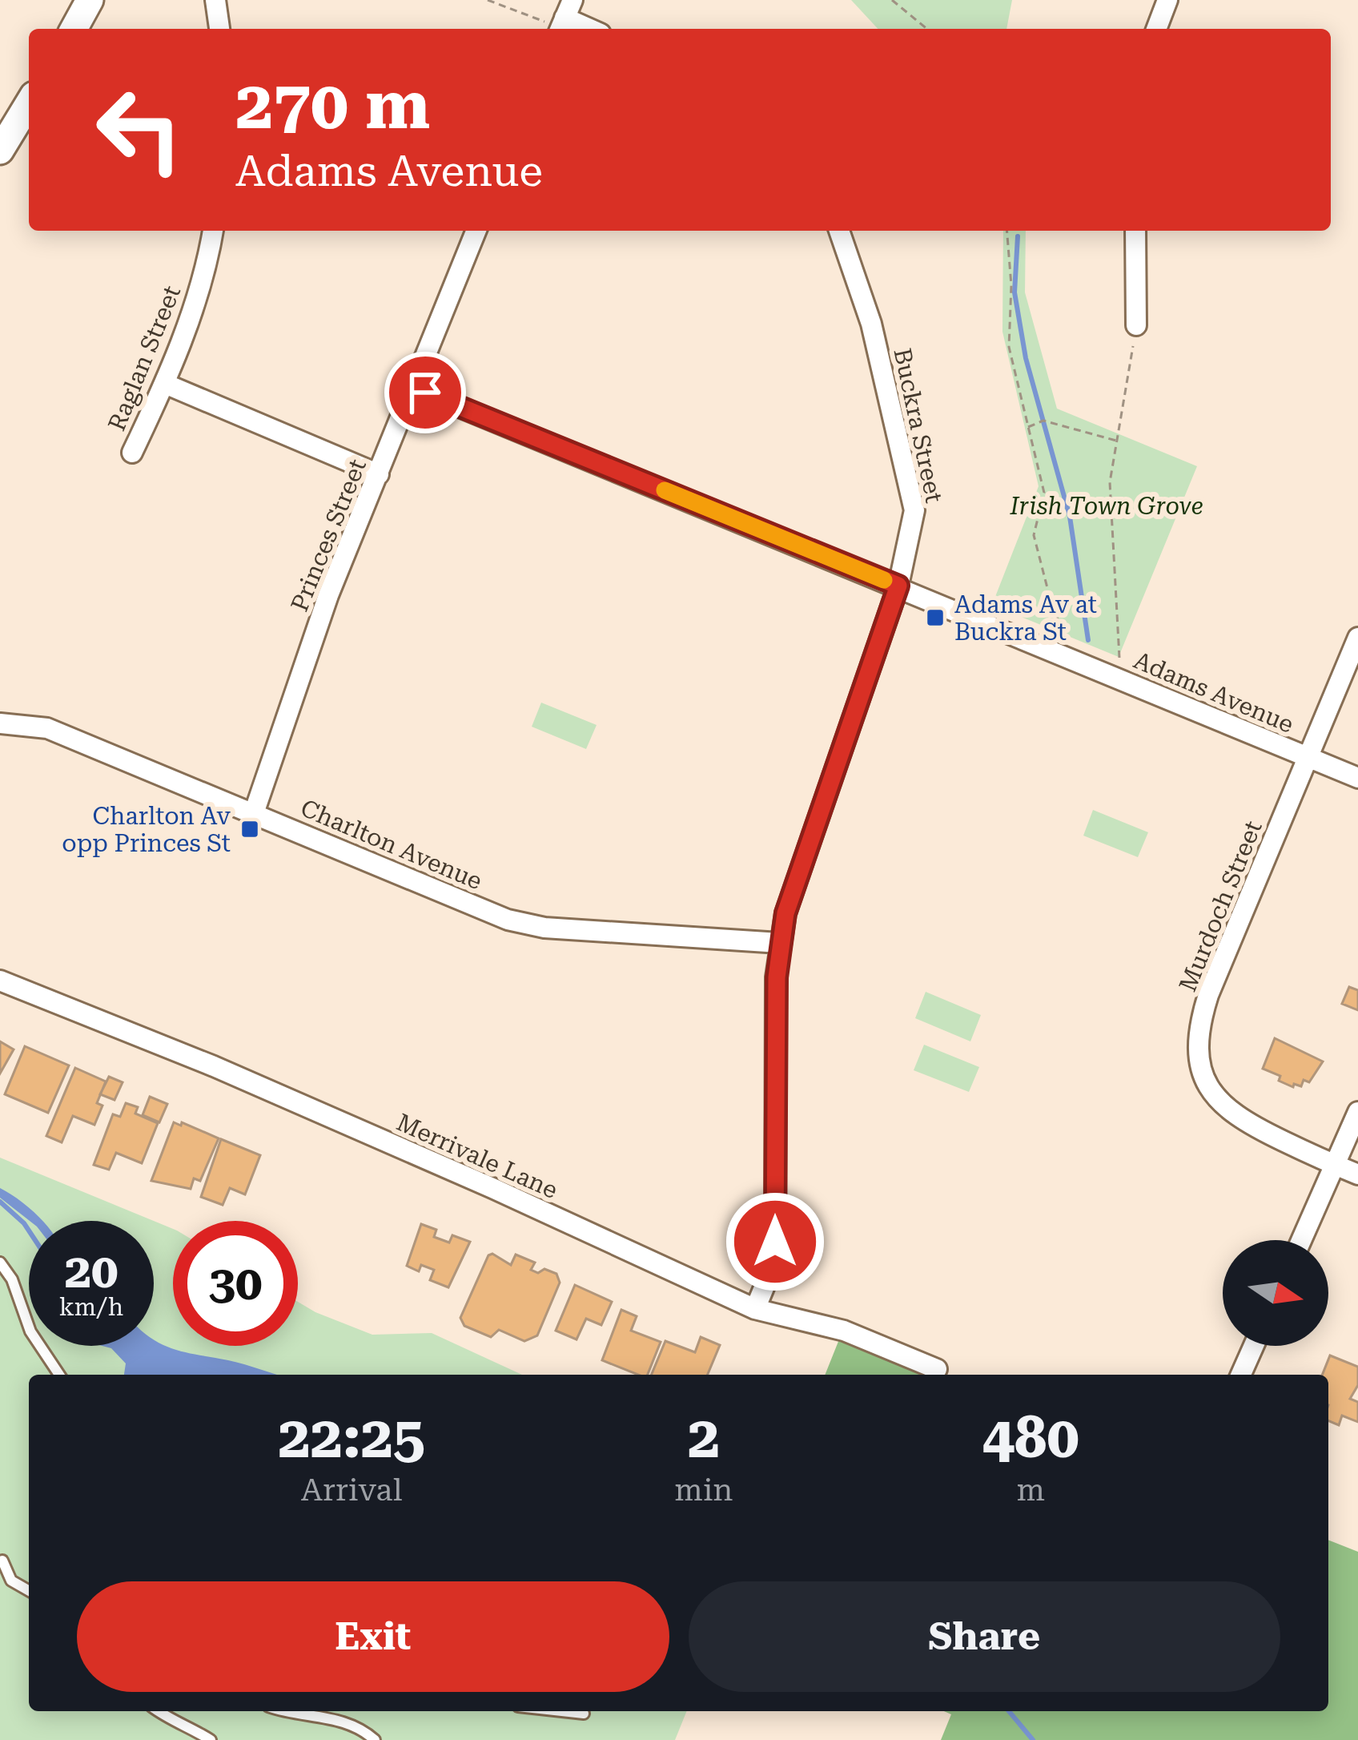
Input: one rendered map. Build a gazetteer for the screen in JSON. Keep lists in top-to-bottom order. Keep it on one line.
{"streets":{"street":["Raglan Street","Buckra Street","Princes Street","Adams Avenue","Charlton Avenue","Murdoch Street","Merrivale Lane"]},"crossings":[["Buckra Street","Adams Avenue"],["Buckra Street","Charlton Avenue"],["Buckra Street","Merrivale Lane"],["Princes Street","Adams Avenue"],["Princes Street","Charlton Avenue"],["Adams Avenue","Murdoch Street"]],"parks":["Irish Town Grove"],"places":{"transit":["Adams Av at Buckra St","Charlton Av opp Princes St"]},"north":"right","page":{"turn":["270 m","Adams Avenue"],"speed":"20 km/h","limit":"30","eta":["22:25","Arrival","2","min","480","m"],"buttons":["Exit","Share"]}}
